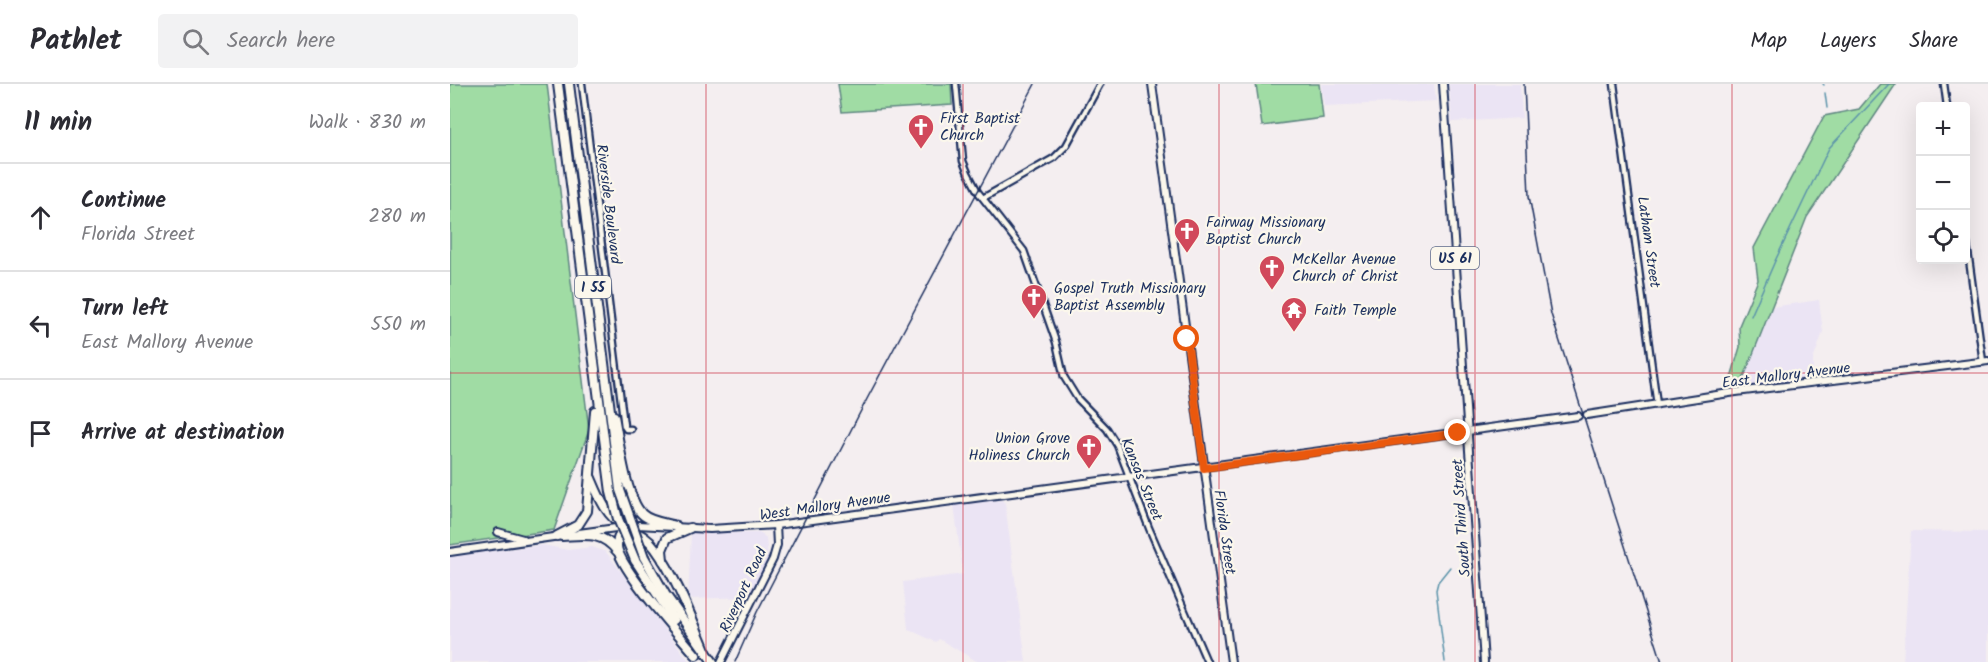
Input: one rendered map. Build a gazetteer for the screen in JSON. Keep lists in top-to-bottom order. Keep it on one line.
{"streets":{"highway":["I 55"],"main road":["US 61","East Mallory Avenue","West Mallory Avenue","South Third Street","Florida Street","Riverport Road"],"street":["Riverside Boulevard","Latham Street","Kansas Street"]},"crossings":[["Latham Street","East Mallory Avenue"],["Kansas Street","West Mallory Avenue"],["West Mallory Avenue","Florida Street"],["West Mallory Avenue","Riverport Road"]],"places":{"church":["First Baptist Church","Fairway Missionary Baptist Church","McKellar Avenue Church of Christ","Gospel Truth Missionary Baptist Assembly","Union Grove Holiness Church"],"temple":["Faith Temple"]},"page":{"header":"Pathlet","search":"Search here","nav":["Map","Layers","Share"],"heading":["11 min","Walk · 830 m"],"map_buttons":["+","−"],"list":[["Continue","Florida Street","280 m"],["Turn left","East Mallory Avenue","550 m"],"Arrive at destination"]}}
